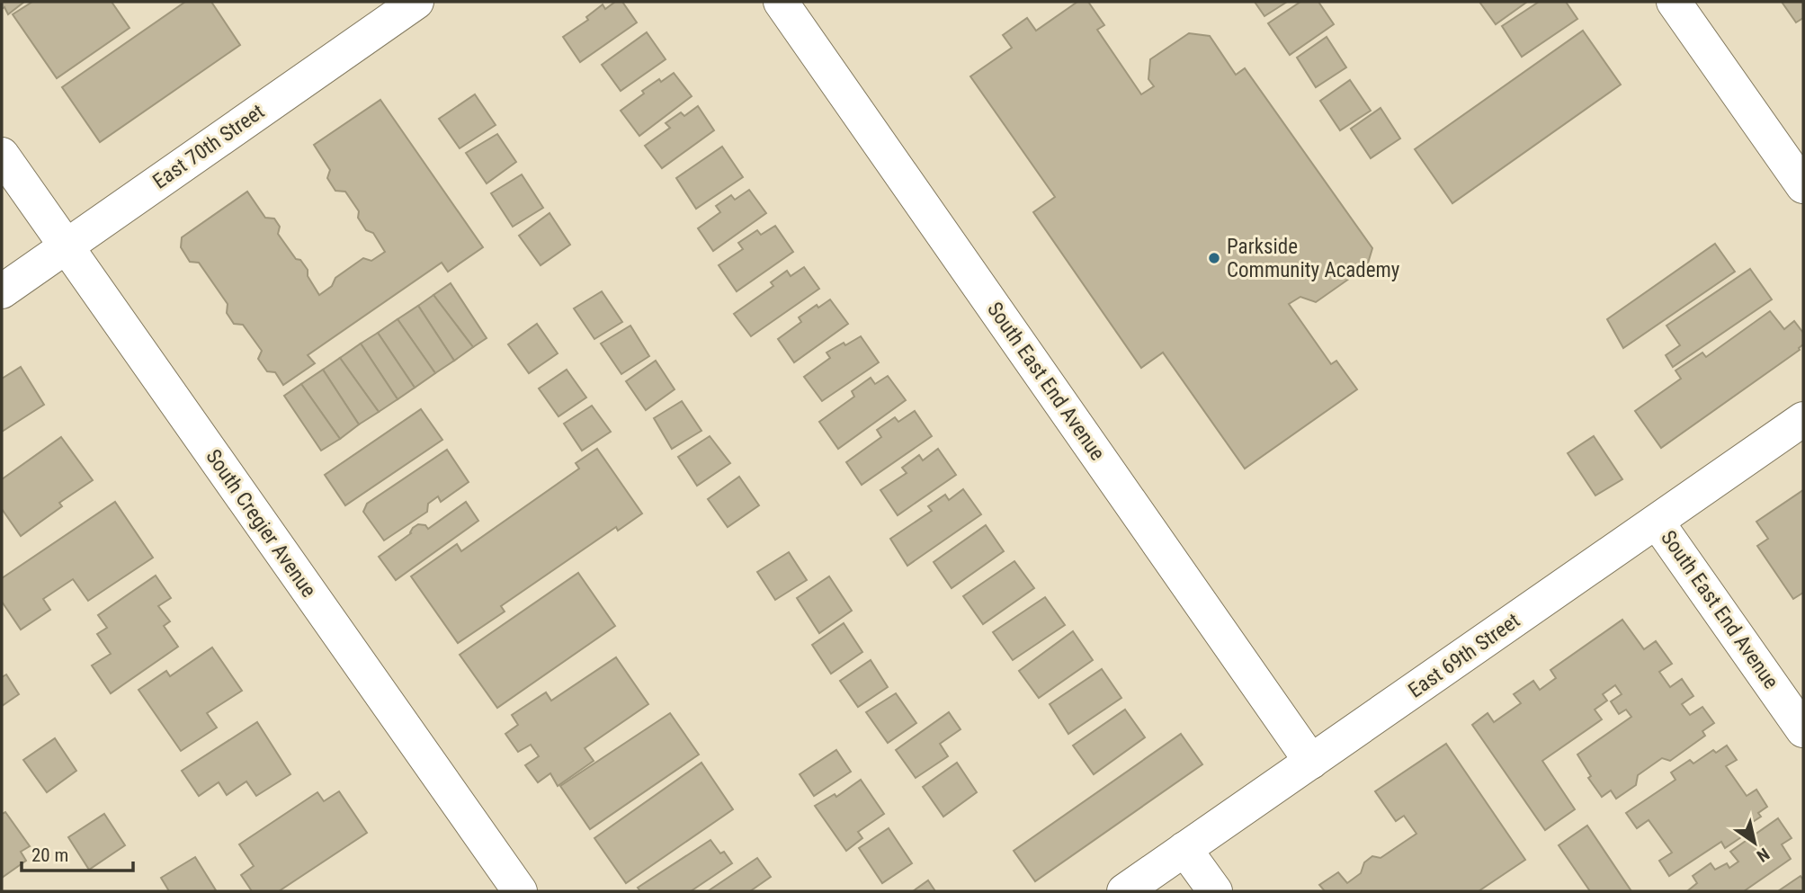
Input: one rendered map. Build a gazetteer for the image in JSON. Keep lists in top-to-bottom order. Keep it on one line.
{"streets":{"street":["East 70th Street","South East End Avenue","South Cregier Avenue","East 69th Street"]},"crossings":[["East 70th Street","South Cregier Avenue"],["South East End Avenue","East 69th Street"]],"places":["Parkside Community Academy"],"scale_bar":"20 m","north":"bottom right"}
